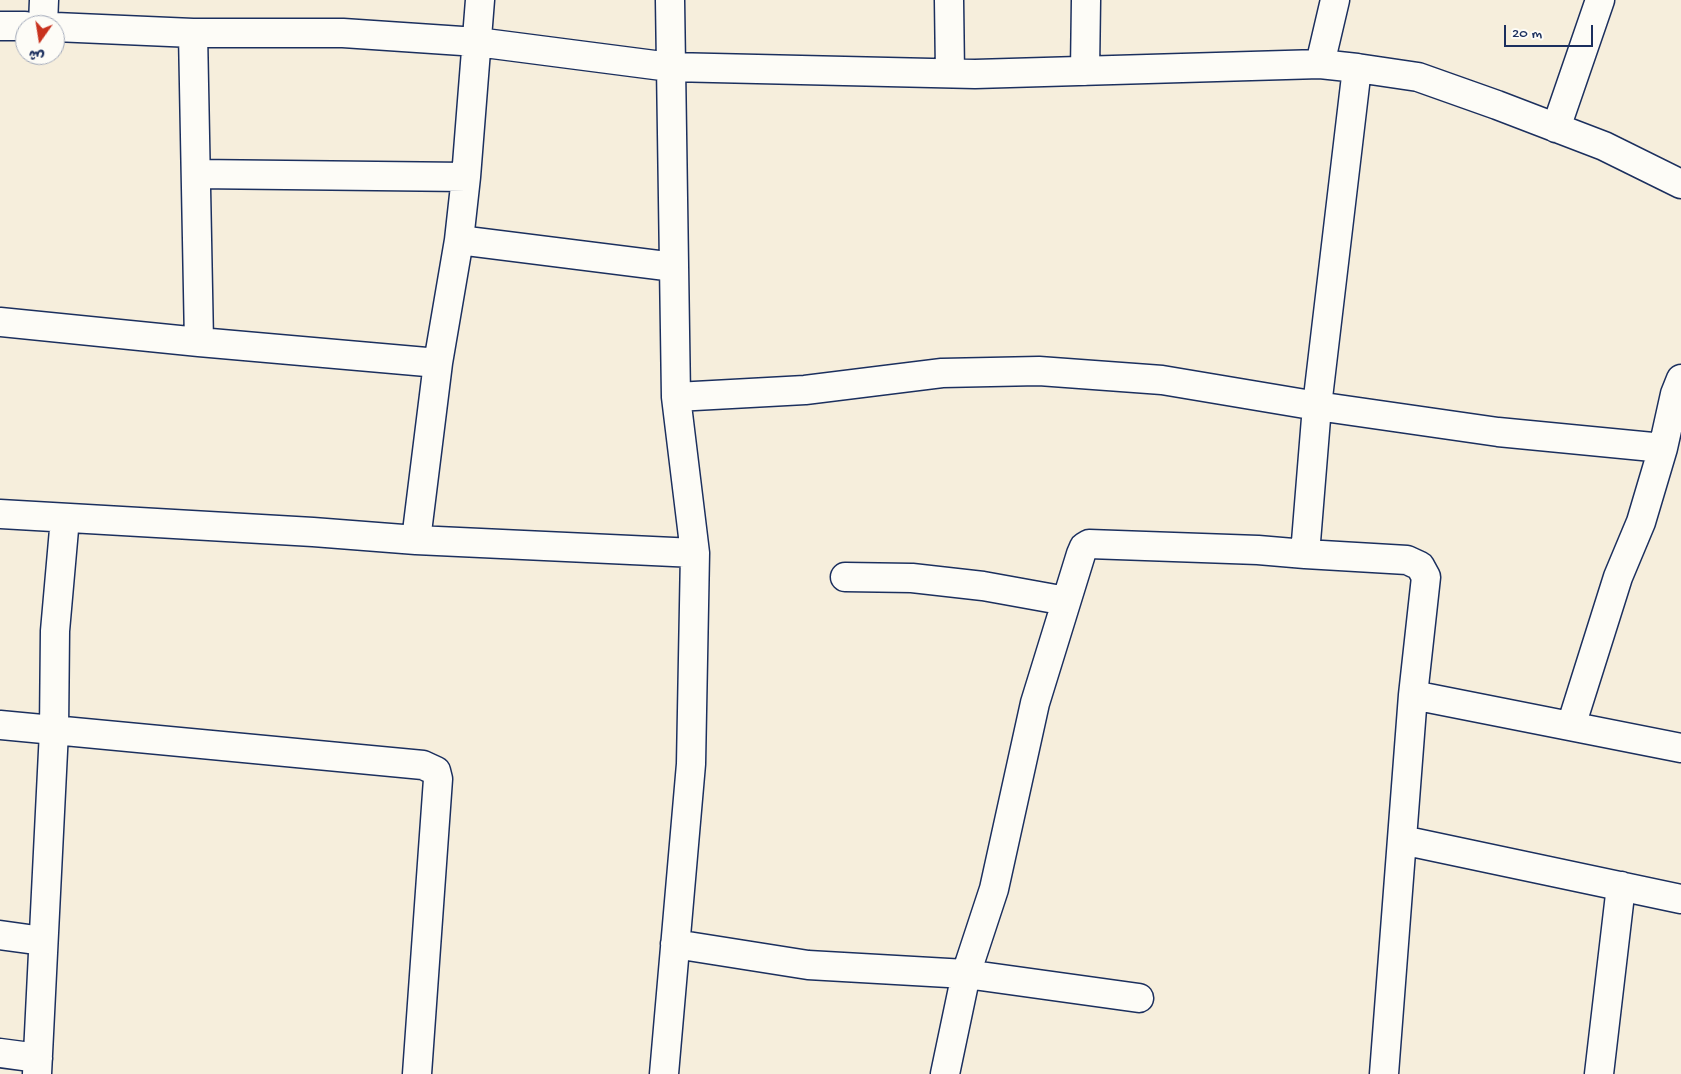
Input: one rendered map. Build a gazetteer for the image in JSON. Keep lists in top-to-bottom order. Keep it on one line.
{"scale_bar":"20 m","north":"bottom"}
